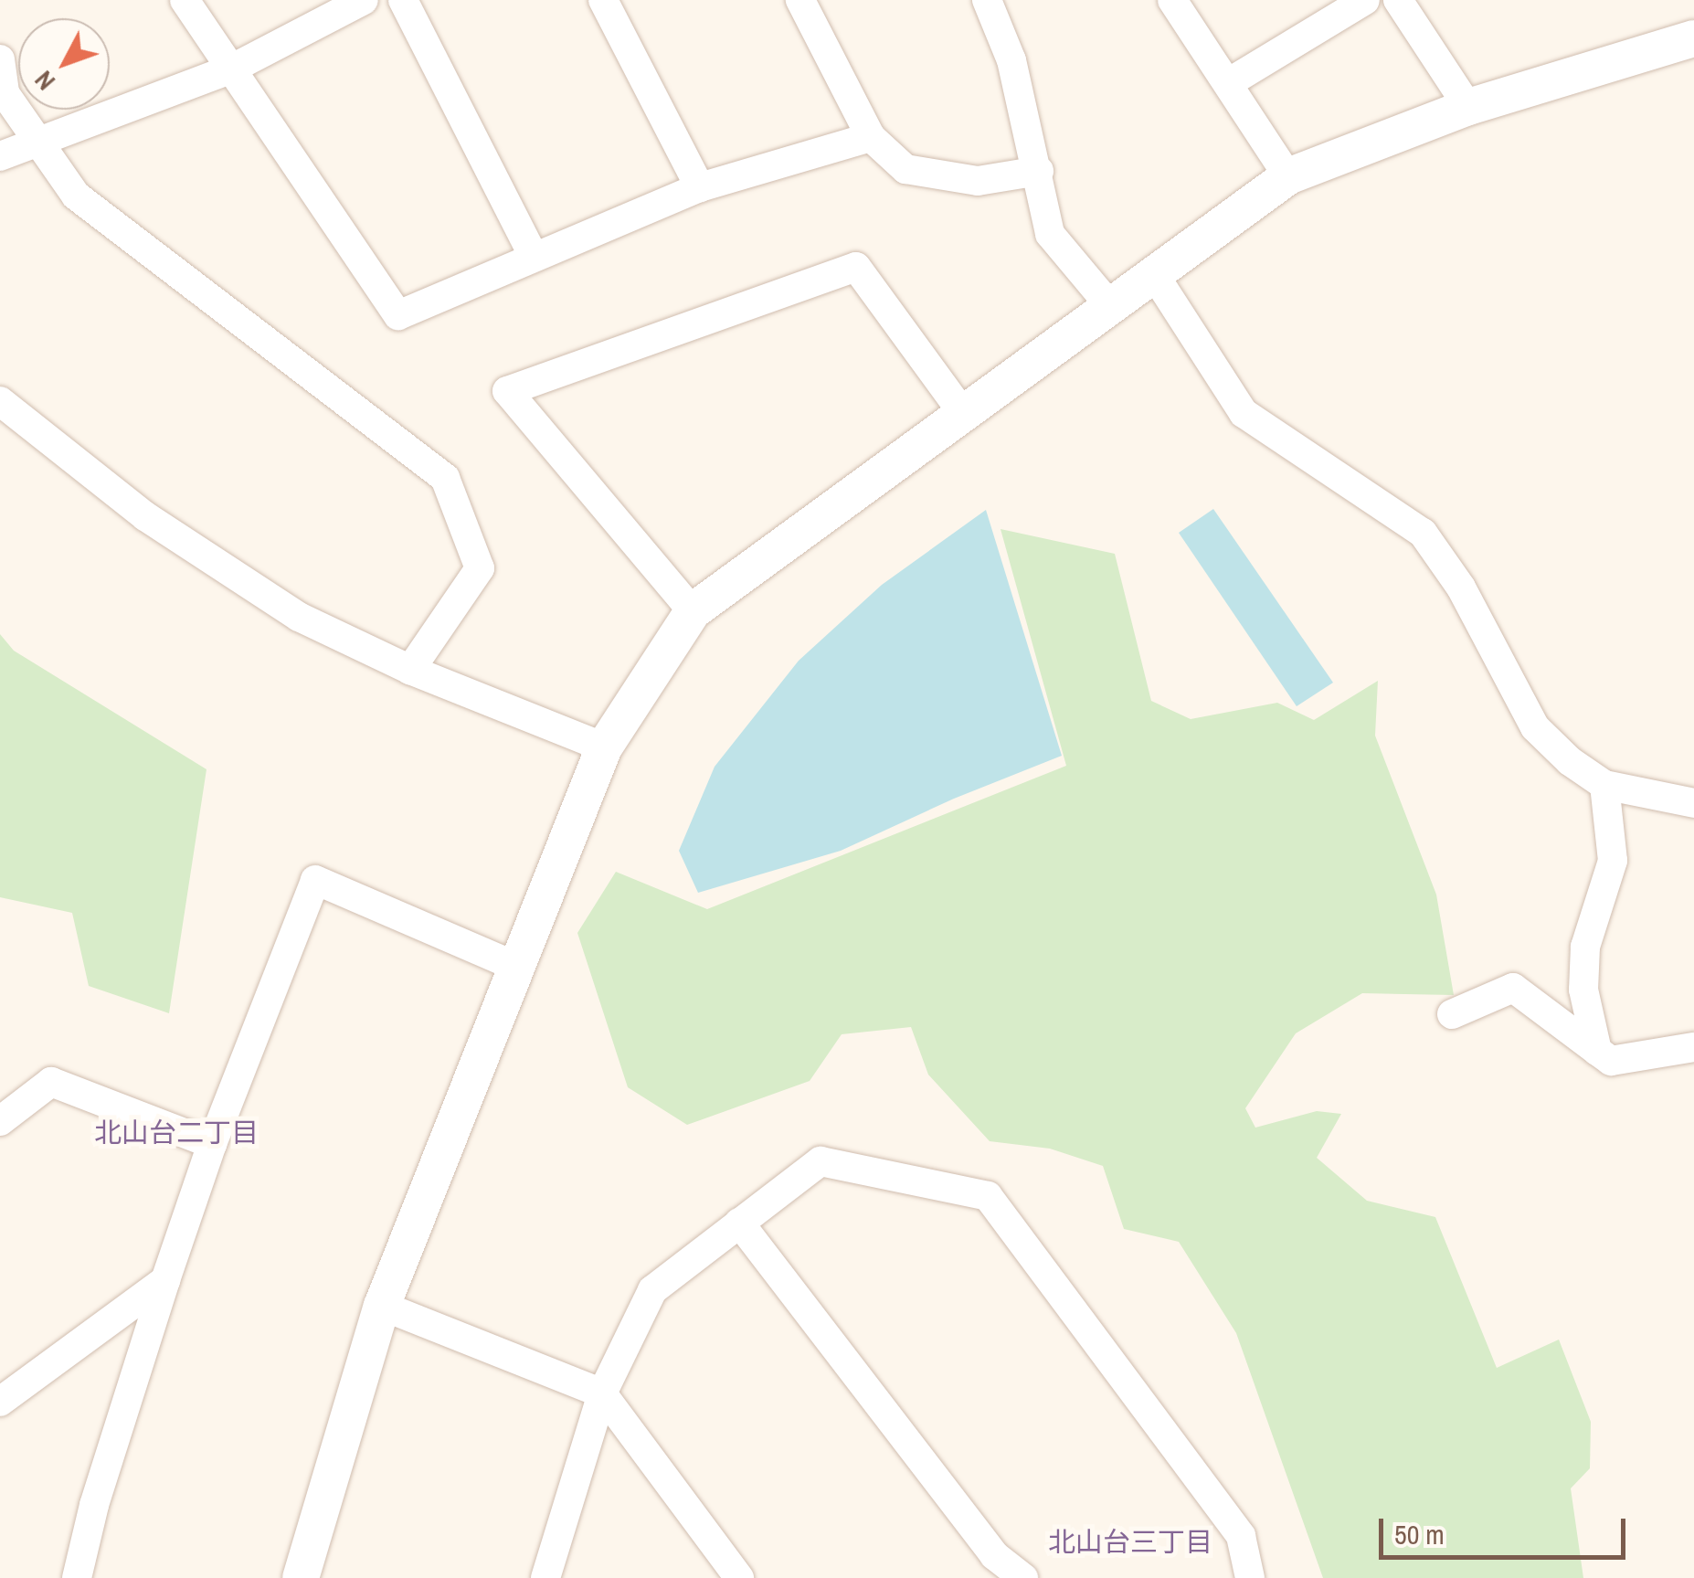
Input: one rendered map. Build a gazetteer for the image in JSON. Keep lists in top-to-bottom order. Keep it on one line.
{"districts":["北山台二丁目","北山台三丁目"],"scale_bar":"50 m","north":"bottom left"}
